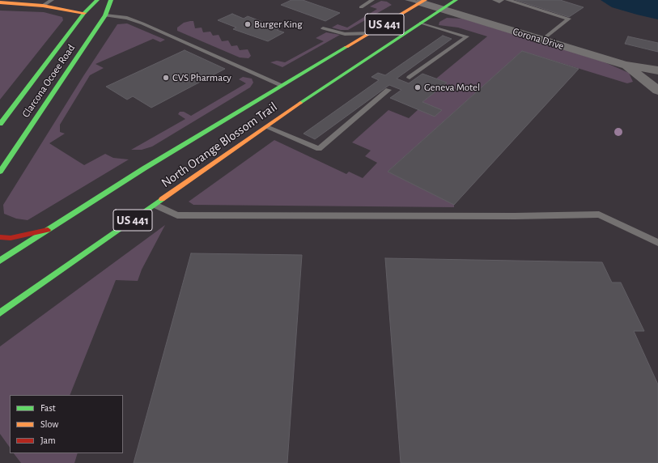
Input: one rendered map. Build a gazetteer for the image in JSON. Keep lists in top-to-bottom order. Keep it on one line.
{"streets":{"main road":["US 441","Clarcona Ocoee Road","North Orange Blossom Trail"],"street":["Corona Drive"]},"crossings":[["Corona Drive","North Orange Blossom Trail"]],"places":["Burger King","CVS Pharmacy","Geneva Motel"],"legend":["Fast","Slow","Jam"]}
